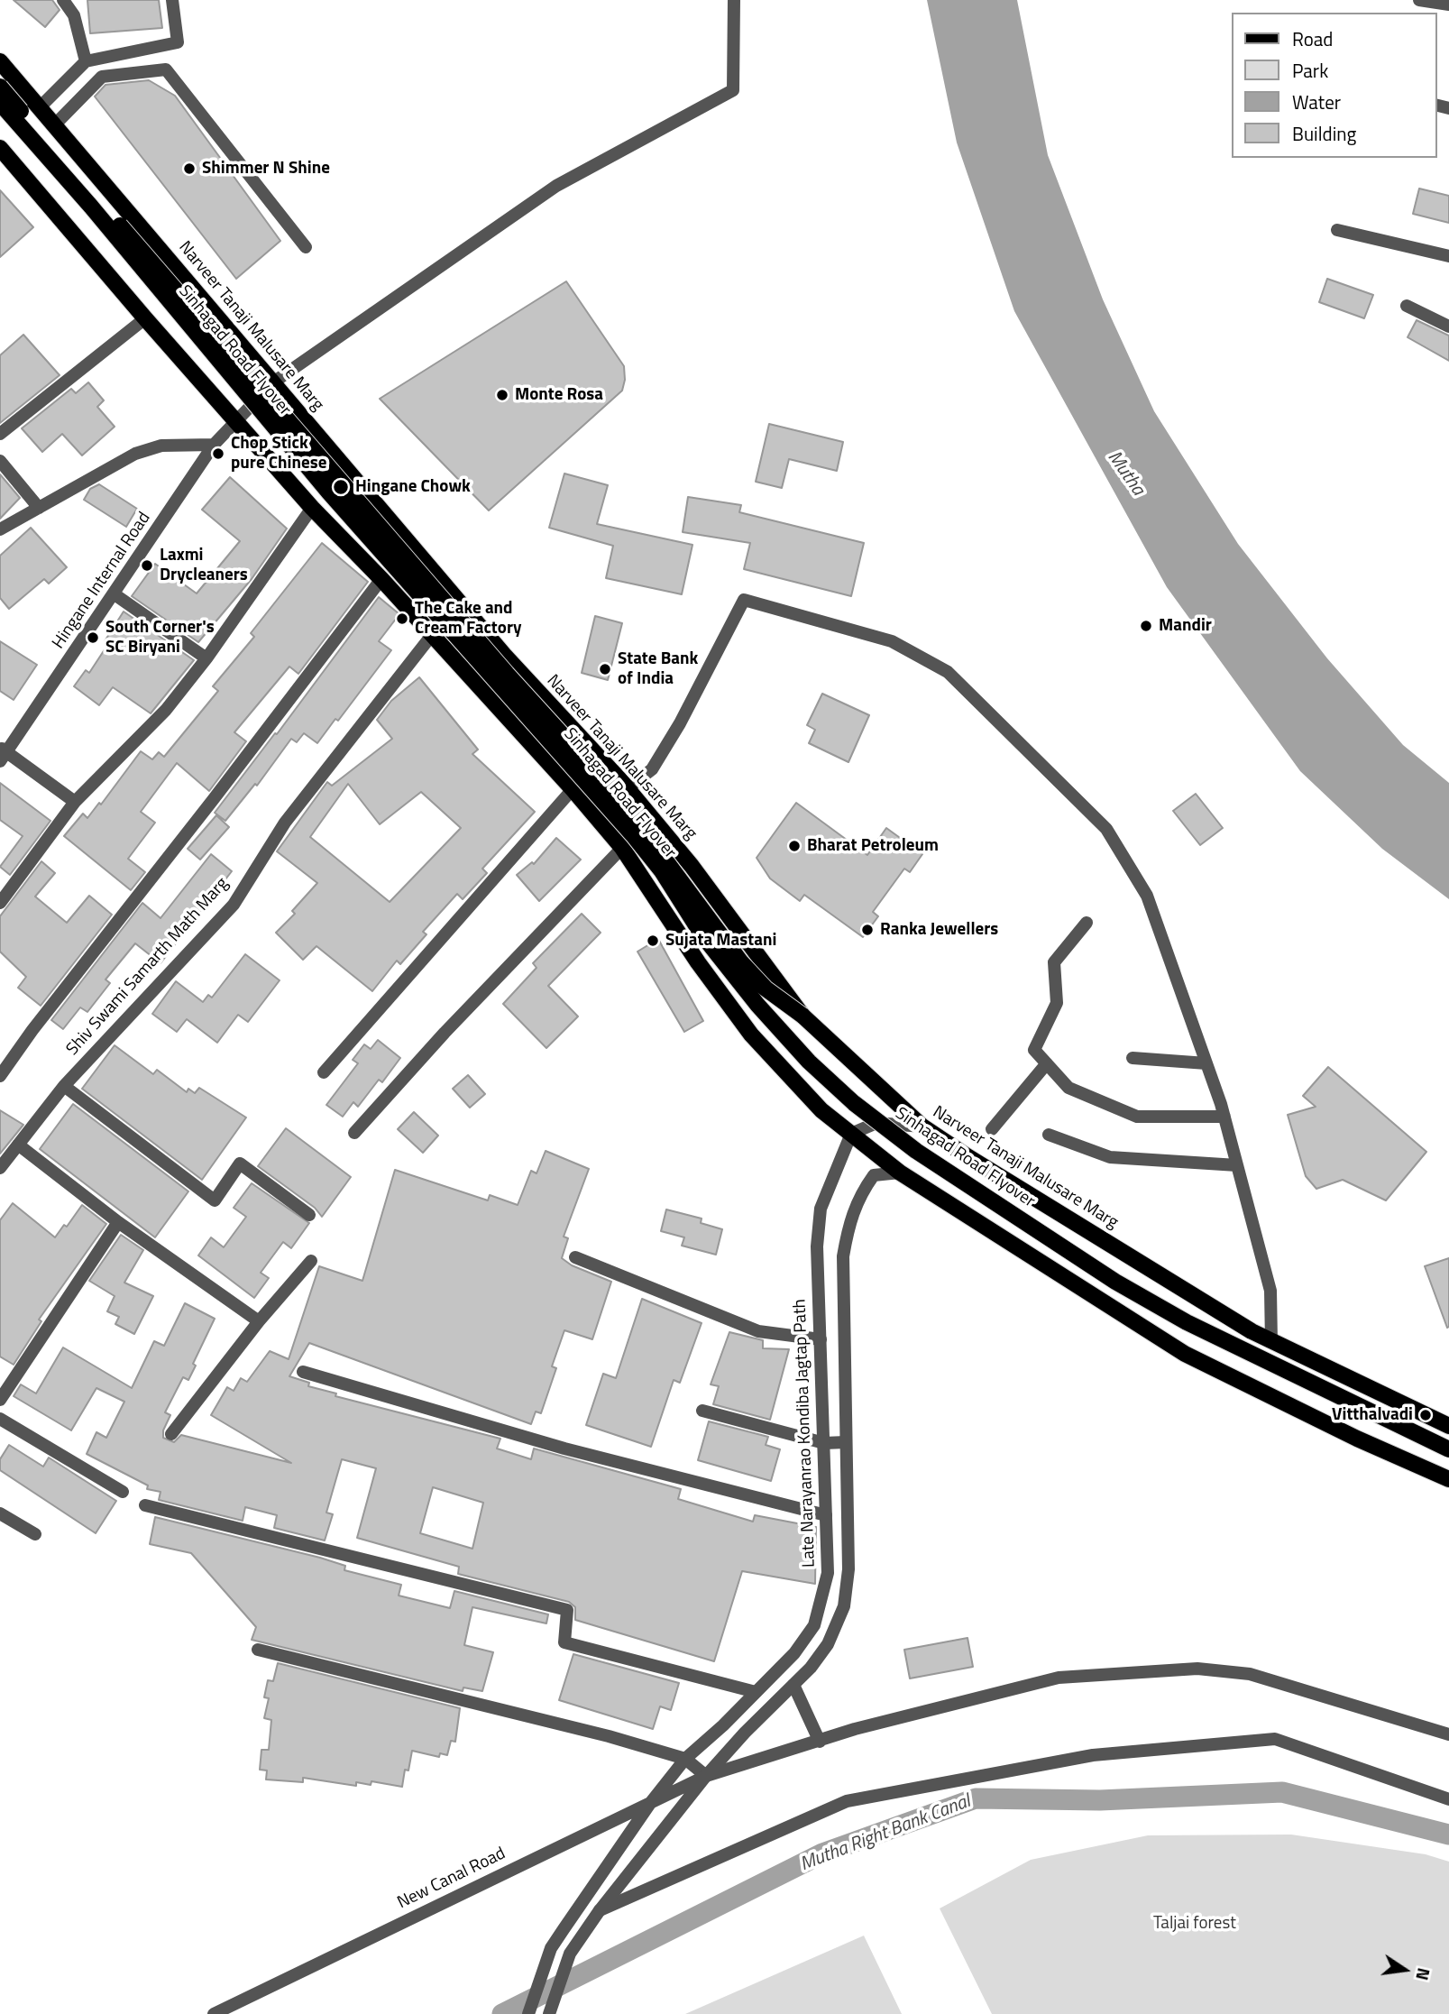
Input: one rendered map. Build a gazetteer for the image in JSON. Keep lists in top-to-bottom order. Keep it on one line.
{"streets":{"main road":["Narveer Tanaji Malusare Marg","Sinhagad Road Flyover"],"street":["Hingane Internal Road","Shiv Swami Samarth Math Marg","Late Narayanrao Kondiba Jagtap Path","New Canal Road"]},"crossings":[["Narveer Tanaji Malusare Marg","Sinhagad Road Flyover"],["Narveer Tanaji Malusare Marg","Hingane Internal Road"],["Late Narayanrao Kondiba Jagtap Path","New Canal Road"]],"water":["Mutha","Mutha Right Bank Canal"],"parks":["Taljai forest"],"places":["Shimmer N Shine","Monte Rosa","Chop Stick pure Chinese","Hingane Chowk","Laxmi Drycleaners","The Cake and Cream Factory","Mandir","South Corner's SC Biryani","State Bank of India","Bharat Petroleum","Ranka Jewellers","Sujata Mastani","Vitthalvadi"],"legend":["Road","Park","Water","Building"],"north":"right"}
